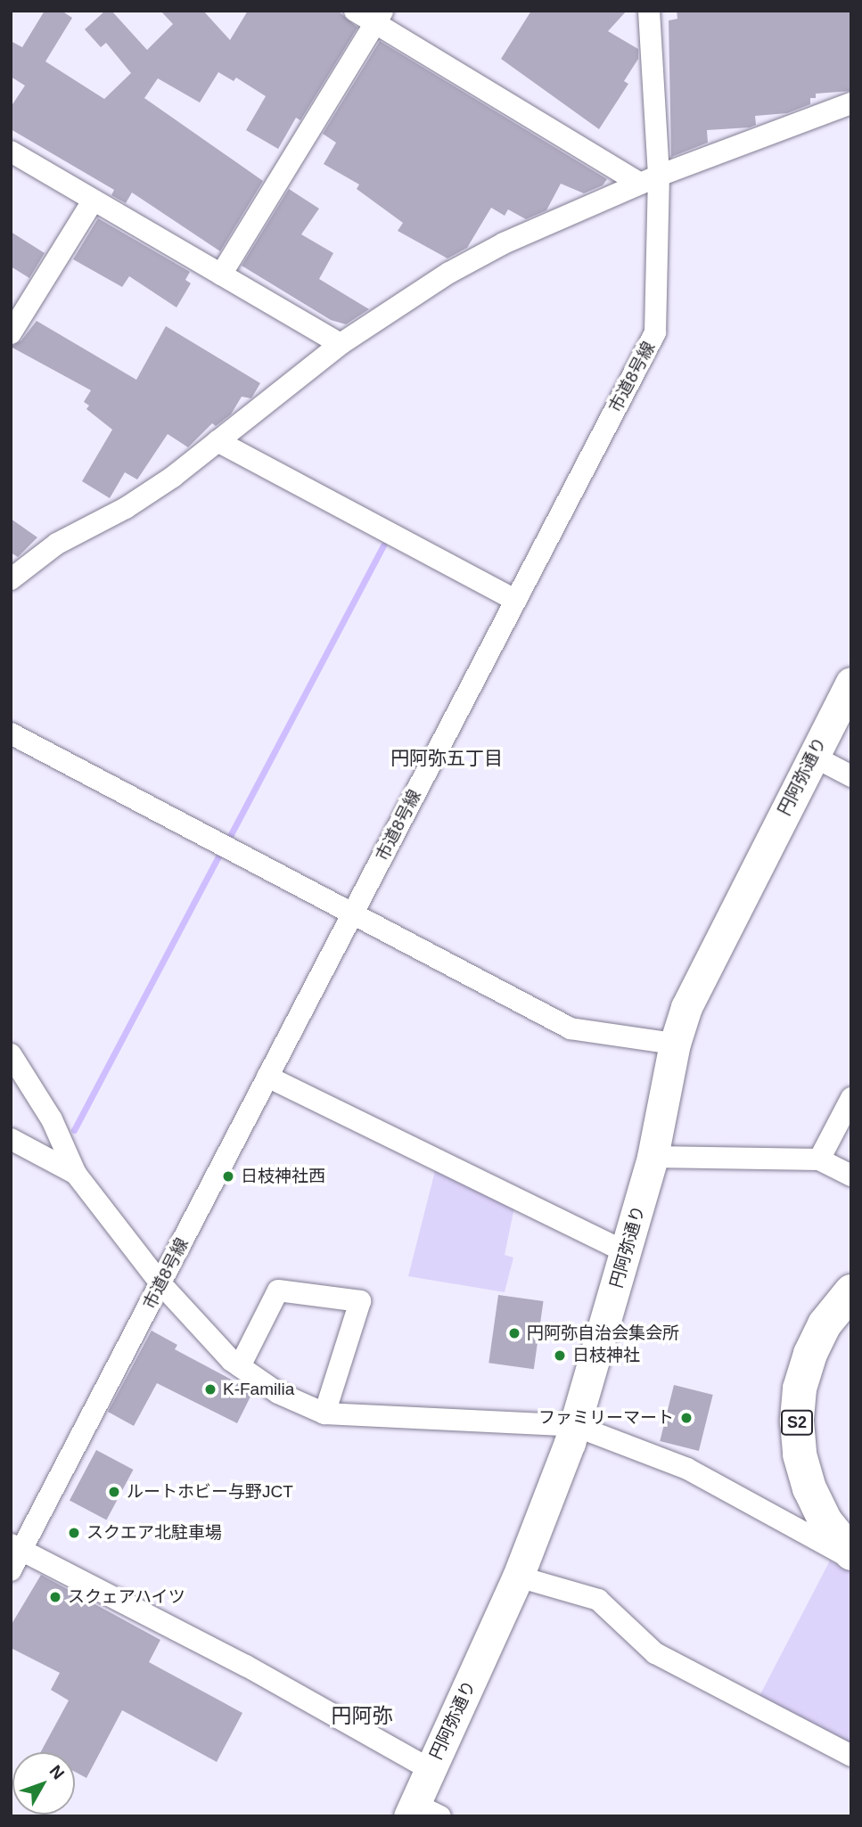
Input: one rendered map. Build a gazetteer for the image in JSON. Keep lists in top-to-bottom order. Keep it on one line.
{"streets":{"highway":["S2"],"street":["市道8号線","円阿弥通り"]},"districts":["円阿弥五丁目","円阿弥"],"places":["日枝神社西","円阿弥自治会集会所","日枝神社","K-Familia","ファミリーマート","ルートホビー与野JCT","スクエア北駐車場","スクェアハイツ"],"north":"top right"}
